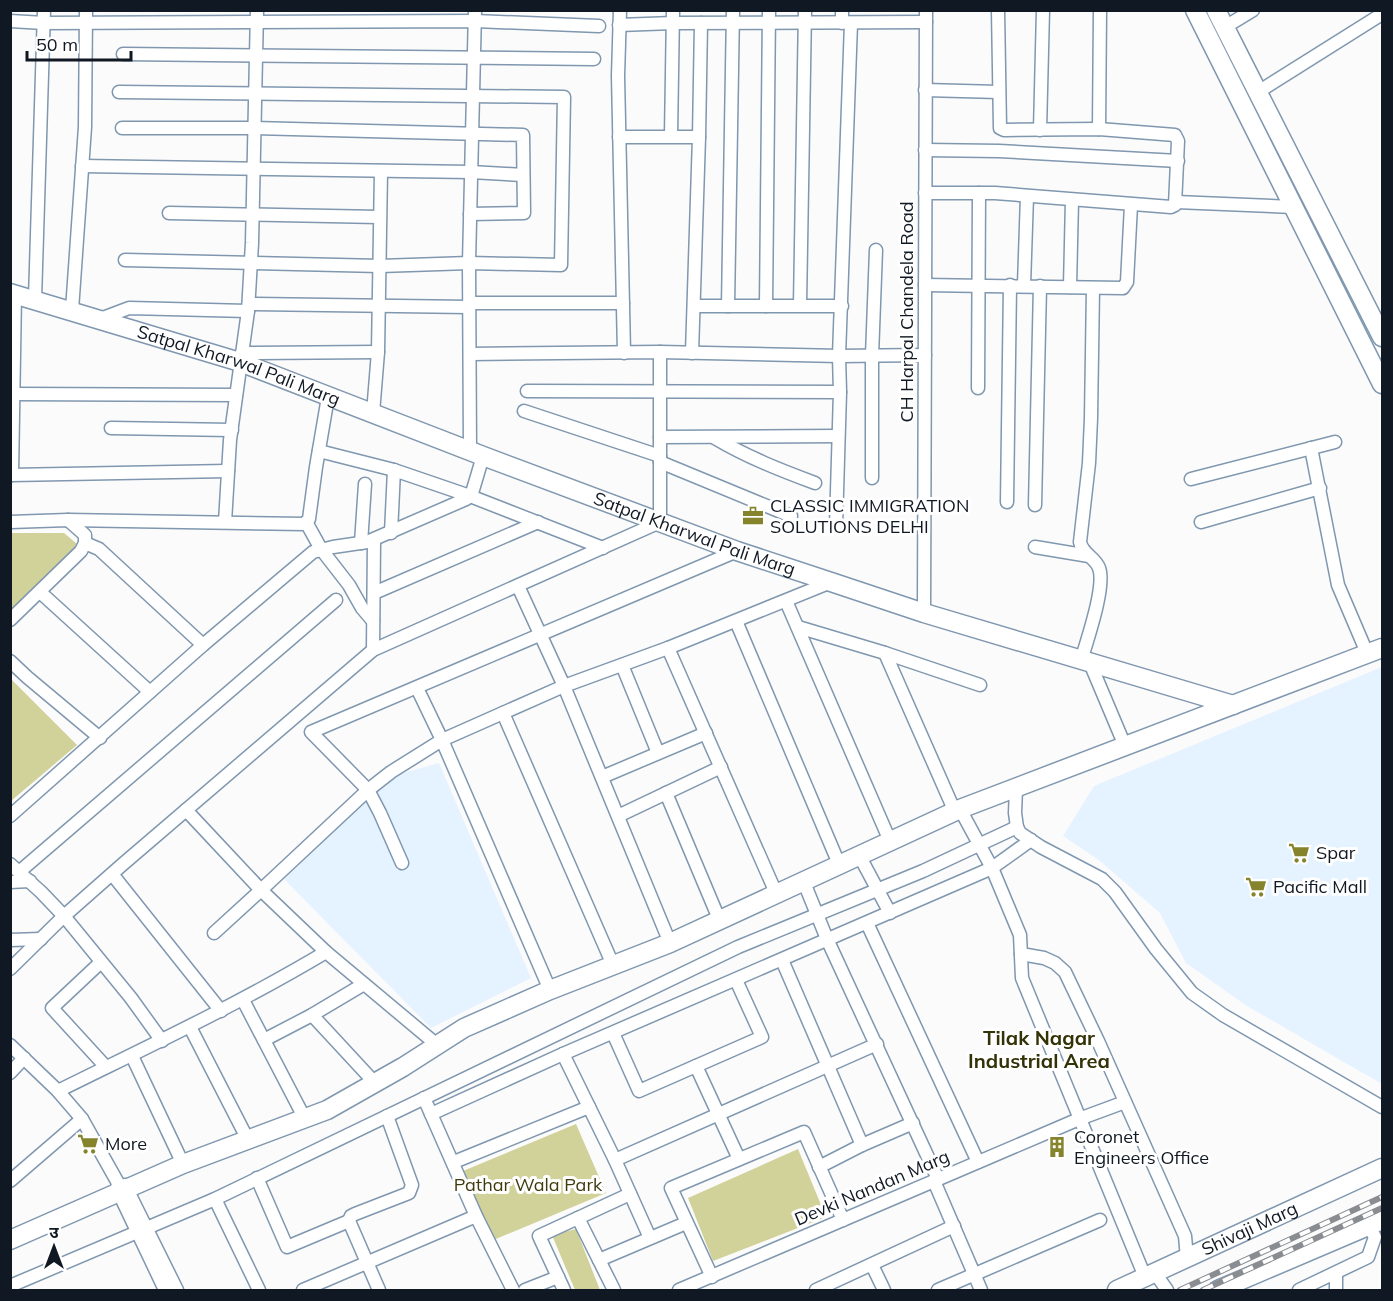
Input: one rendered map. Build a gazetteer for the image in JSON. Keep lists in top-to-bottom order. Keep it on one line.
{"streets":{"street":["CH Harpal Chandela Road","Satpal Kharwal Pali Marg","Devki Nandan Marg","Shivaji Marg"]},"crossings":[["CH Harpal Chandela Road","Satpal Kharwal Pali Marg"]],"districts":["Tilak Nagar Industrial Area"],"parks":["Pathar Wala Park"],"places":{"office":["CLASSIC IMMIGRATION SOLUTIONS DELHI"],"supermarket":["Spar","Pacific Mall","More"],"building":["Coronet Engineers Office"]},"scale_bar":"50 m","north":"top"}
